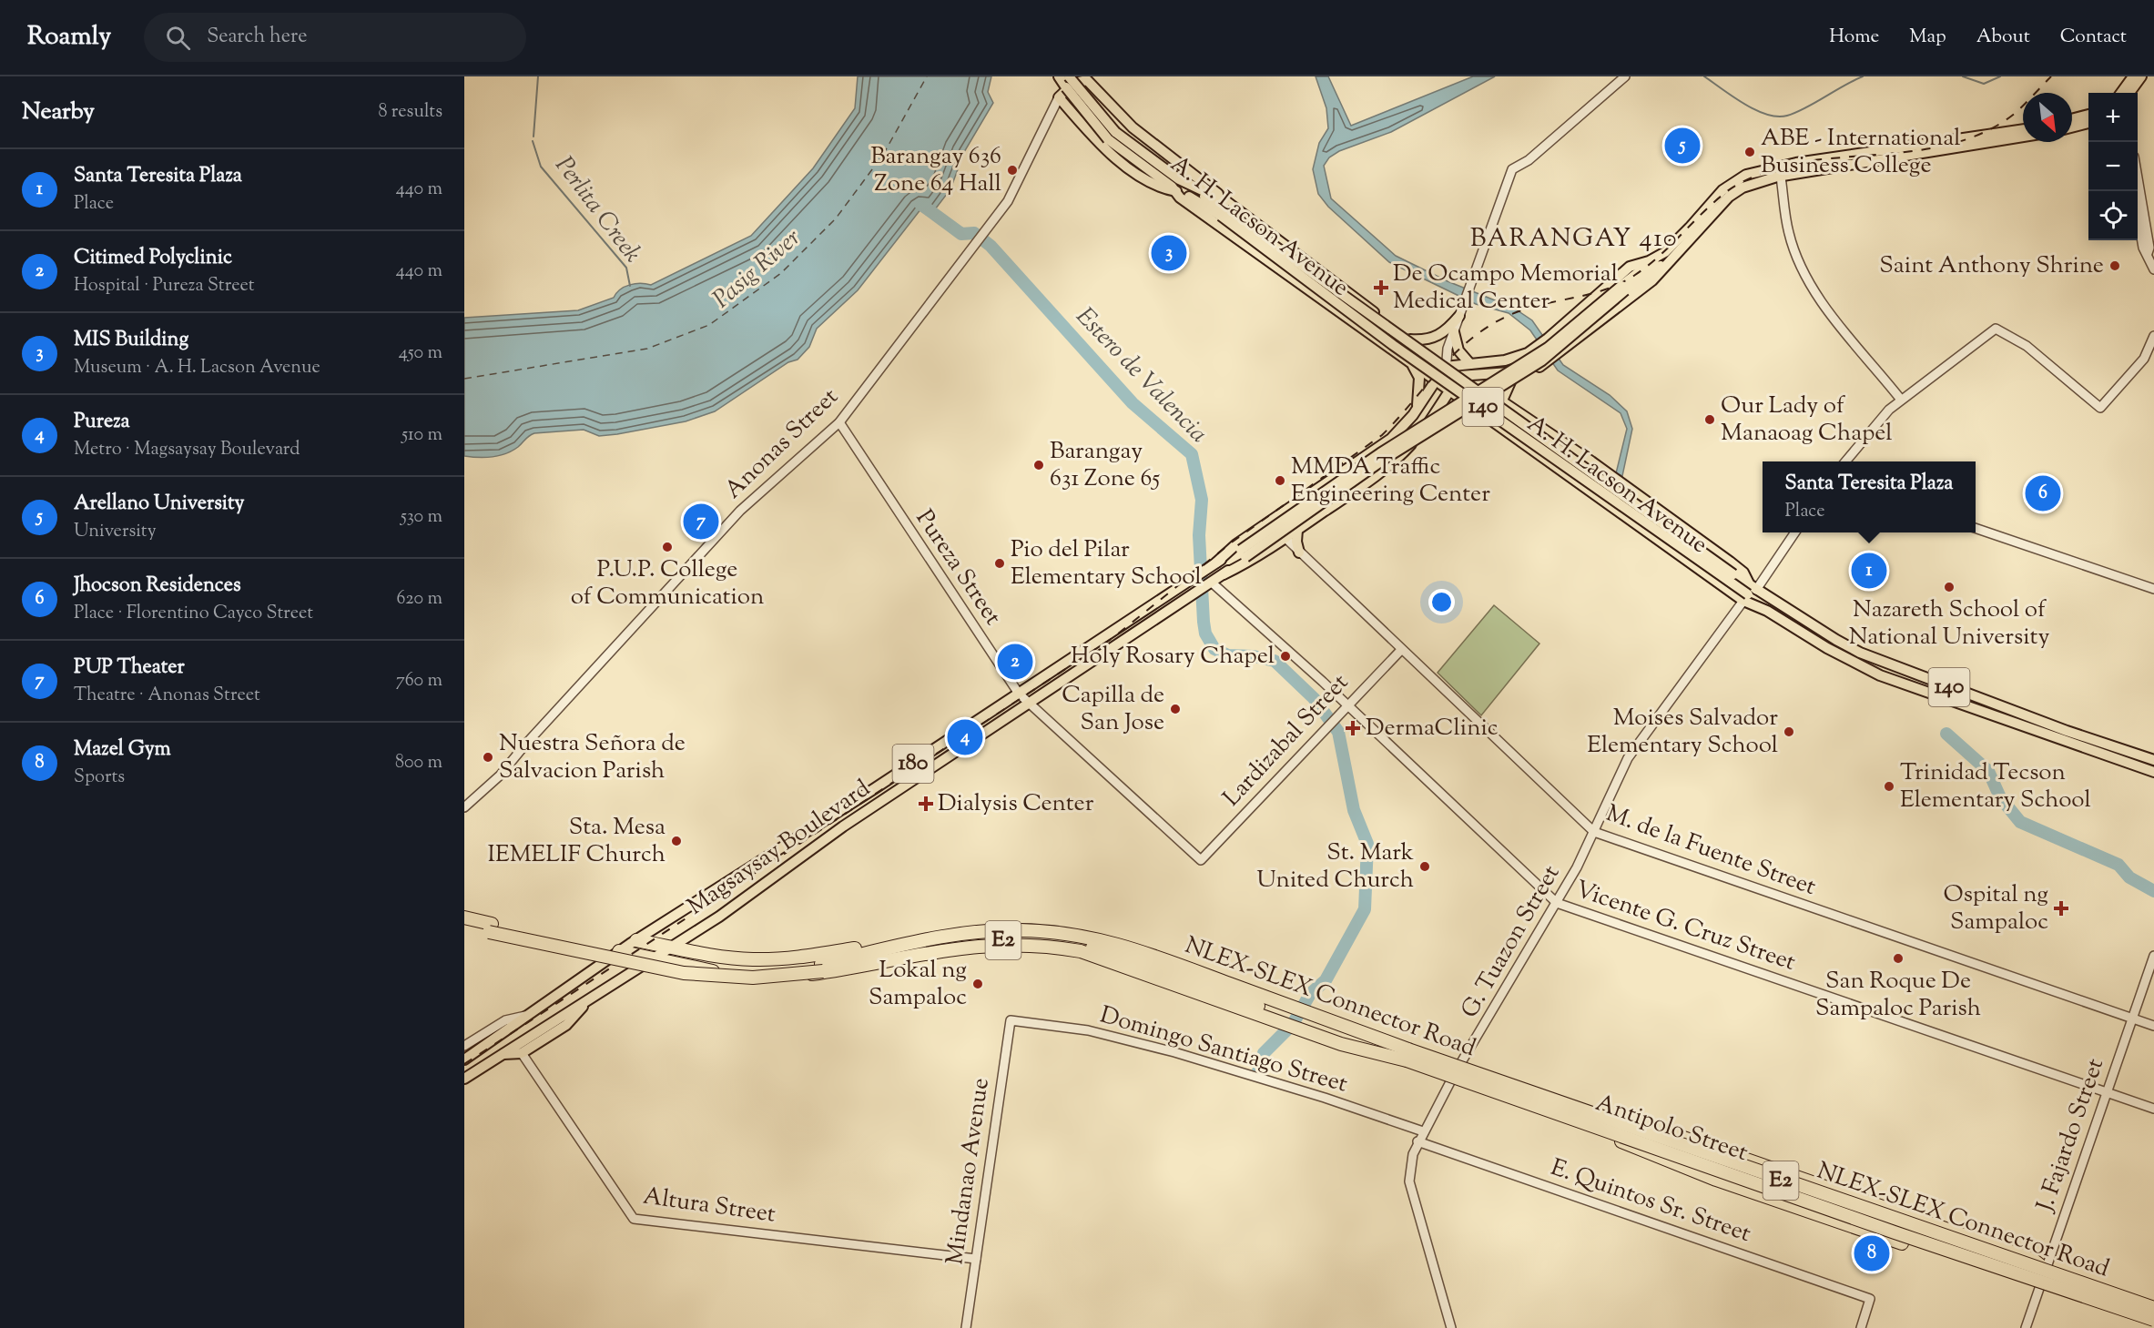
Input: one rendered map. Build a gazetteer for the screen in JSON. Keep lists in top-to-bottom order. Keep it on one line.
{"streets":{"highway":["E2","NLEX-SLEX Connector Road"],"main road":["A. H. Lacson Avenue","140","180","Magsaysay Boulevard"],"street":["Anonas Street","Pureza Street","Lardizabal Street","M. de la Fuente Street","Vicente G. Cruz Street","G. Tuazon Street","Domingo Santiago Street","Antipolo Street","J. Fajardo Street","Mindanao Avenue","E. Quintos Sr. Street","Altura Street"]},"crossings":[["A. H. Lacson Avenue","140"],["A. H. Lacson Avenue","Magsaysay Boulevard"],["A. H. Lacson Avenue","G. Tuazon Street"],["140","G. Tuazon Street"],["Anonas Street","Pureza Street"],["Pureza Street","Lardizabal Street"],["Pureza Street","Magsaysay Boulevard"],["Lardizabal Street","M. de la Fuente Street"],["Lardizabal Street","Vicente G. Cruz Street"],["180","Magsaysay Boulevard"],["Magsaysay Boulevard","M. de la Fuente Street"],["Magsaysay Boulevard","Vicente G. Cruz Street"],["M. de la Fuente Street","G. Tuazon Street"],["M. de la Fuente Street","J. Fajardo Street"],["Vicente G. Cruz Street","G. Tuazon Street"],["Vicente G. Cruz Street","J. Fajardo Street"],["G. Tuazon Street","Domingo Santiago Street"],["G. Tuazon Street","Antipolo Street"],["G. Tuazon Street","E. Quintos Sr. Street"],["Domingo Santiago Street","Mindanao Avenue"],["Antipolo Street","J. Fajardo Street"],["Mindanao Avenue","Altura Street"]],"districts":["BARANGAY 410"],"water":["Perlita Creek","Pasig River","Estero de Valencia"],"places":{"other":["ABE - International Business College","Barangay 636 Zone 64 Hall","Saint Anthony Shrine","Our Lady of Manaoag Chapel","Barangay 631 Zone 65","MMDA Traffic Engineering Center","P.U.P. College of Communication","Pio del Pilar Elementary School","Nazareth School of National University","Holy Rosary Chapel","Capilla de San Jose","Moises Salvador Elementary School","Nuestra Señora de Salvacion Parish","Trinidad Tecson Elementary School","Sta. Mesa IEMELIF Church","St. Mark United Church","San Roque De Sampaloc Parish","Lokal ng Sampaloc"],"health":["De Ocampo Memorial Medical Center","DermaClinic","Dialysis Center","Ospital ng Sampaloc"]},"north":"bottom right","page":{"header":"Roamly","search":"Search here","nav":["Home","Map","About","Contact"],"heading":["Nearby","8 results"],"map_buttons":["+","−"],"pins":["5","3","6","7","1","2","4","8"],"list":[{"mark":"1","name":"Santa Teresita Plaza","note":"Place","value":"440 m"},{"mark":"2","name":"Citimed Polyclinic","note":"Hospital · Pureza Street","value":"440 m"},{"mark":"3","name":"MIS Building","note":"Museum · A. H. Lacson Avenue","value":"450 m"},{"mark":"4","name":"Pureza","note":"Metro · Magsaysay Boulevard","value":"510 m"},{"mark":"5","name":"Arellano University","note":"University","value":"530 m"},{"mark":"6","name":"Jhocson Residences","note":"Place · Florentino Cayco Street","value":"620 m"},{"mark":"7","name":"PUP Theater","note":"Theatre · Anonas Street","value":"760 m"},{"mark":"8","name":"Mazel Gym","note":"Sports","value":"800 m"}],"popup":["Santa Teresita Plaza","Place"]}}
